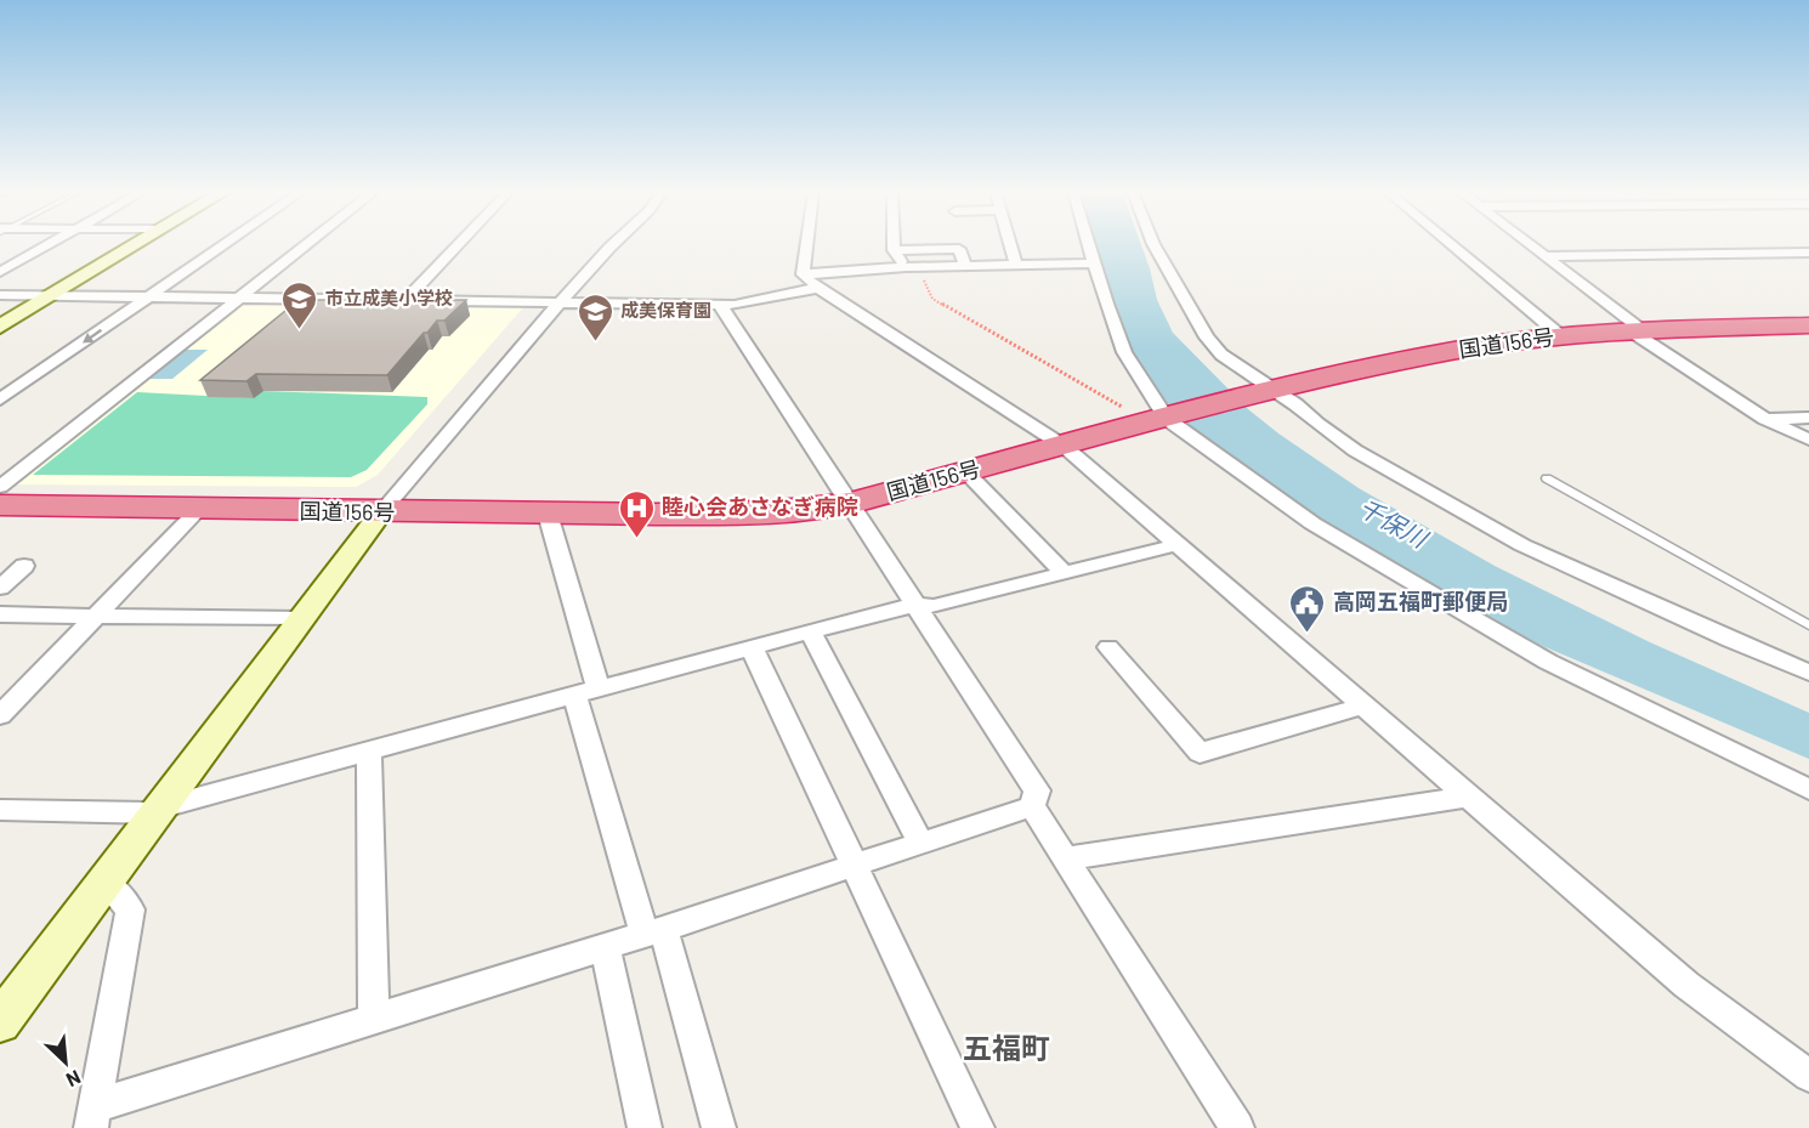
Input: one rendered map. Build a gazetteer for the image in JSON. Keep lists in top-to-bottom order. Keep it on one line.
{"streets":{"highway":["国道156号"]},"districts":["五福町"],"water":["千保川"],"places":{"school or university":["市立成美小学校","成美保育園"],"hospital":["睦心会あさなぎ病院"],"public building":["高岡五福町郵便局"]},"north":"bottom right"}
